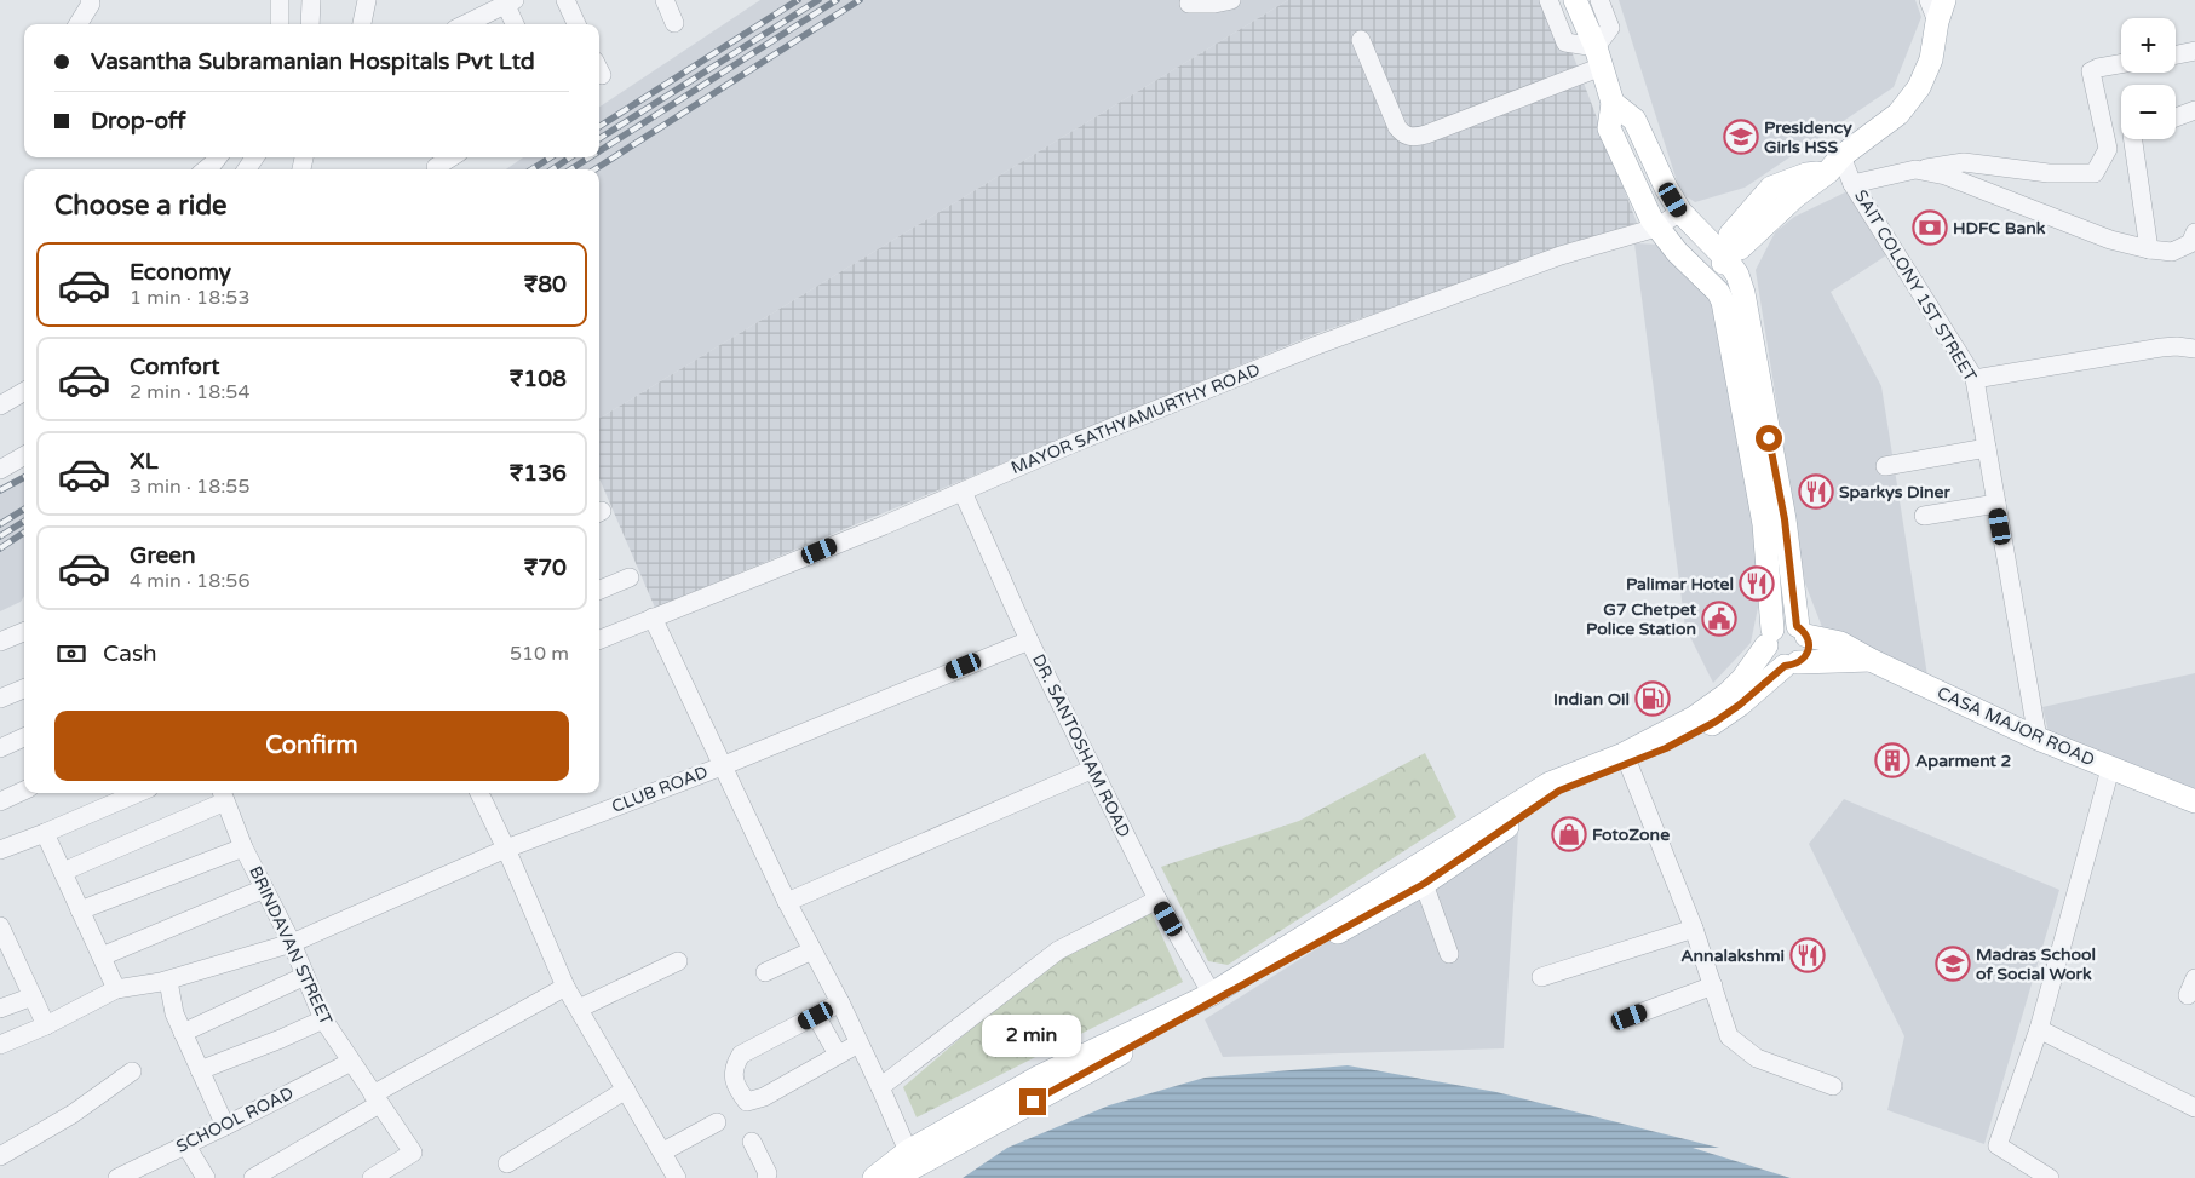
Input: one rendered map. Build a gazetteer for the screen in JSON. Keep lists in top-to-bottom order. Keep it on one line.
{"streets":{"main road":["CASA MAJOR ROAD"],"street":["SAIT COLONY 1ST STREET","MAYOR SATHYAMURTHY ROAD","DR. SANTOSHAM ROAD","CLUB ROAD","BRINDAVAN STREET","SCHOOL ROAD"]},"crossings":[["SAIT COLONY 1ST STREET","CASA MAJOR ROAD"],["MAYOR SATHYAMURTHY ROAD","DR. SANTOSHAM ROAD"],["DR. SANTOSHAM ROAD","CLUB ROAD"],["CLUB ROAD","BRINDAVAN STREET"],["BRINDAVAN STREET","SCHOOL ROAD"]],"places":{"school or university":["Presidency Girls HSS","Madras School of Social Work"],"bank":["HDFC Bank"],"restaurant":["Sparkys Diner","Palimar Hotel","Annalakshmi"],"public building":["G7 Chetpet Police Station"],"fuel station":["Indian Oil"],"building":["Aparment 2"],"shop":["FotoZone"]},"page":{"map_buttons":["+","−"],"banner":["Vasantha Subramanian Hospitals Pvt Ltd","Drop-off"],"heading":"Choose a ride","list":[{"name":"Economy","note":"1 min · 18:53","value":"₹80"},{"name":"Comfort","note":"2 min · 18:54","value":"₹108"},{"name":"XL","note":"3 min · 18:55","value":"₹136"},{"name":"Green","note":"4 min · 18:56","value":"₹70"}],"pay":["Cash","510 m"],"buttons":"Confirm","bubble":"2 min"}}
